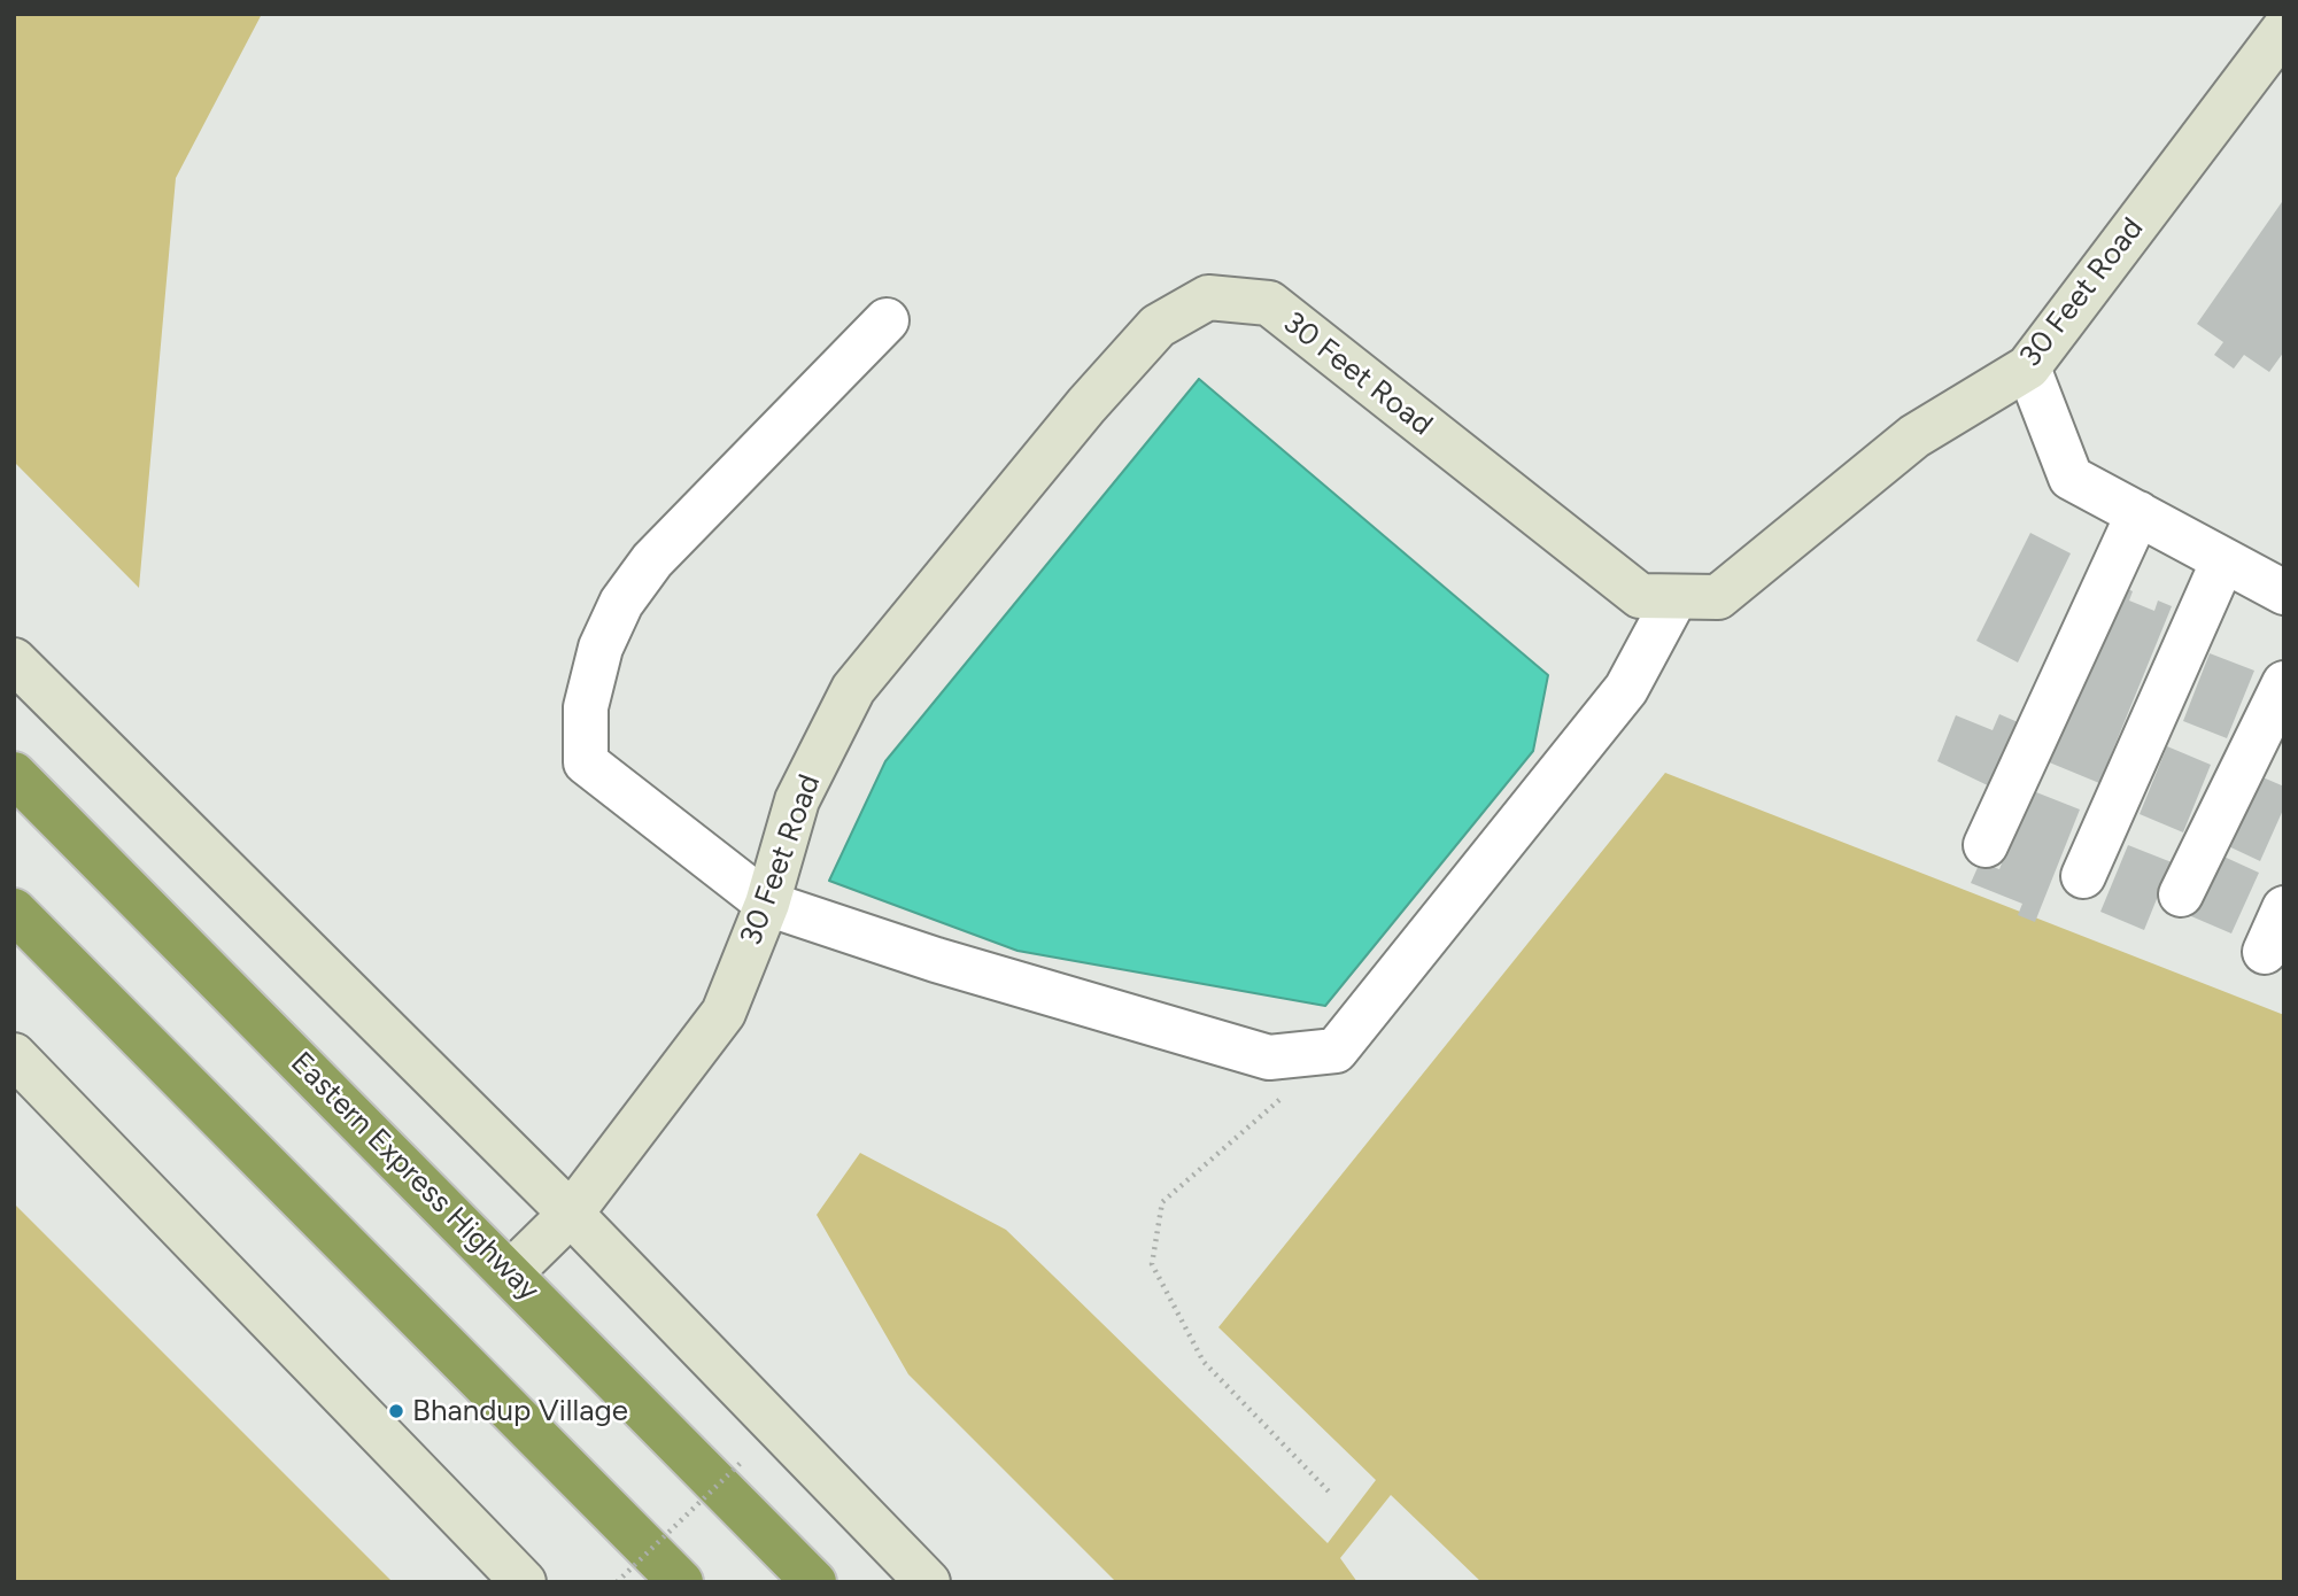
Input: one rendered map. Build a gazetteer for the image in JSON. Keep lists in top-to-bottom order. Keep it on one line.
{"streets":{"highway":["Eastern Express Highway"],"street":["30 Feet Road"]},"crossings":[["30 Feet Road","Eastern Express Highway"]],"places":["Bhandup Village"]}
